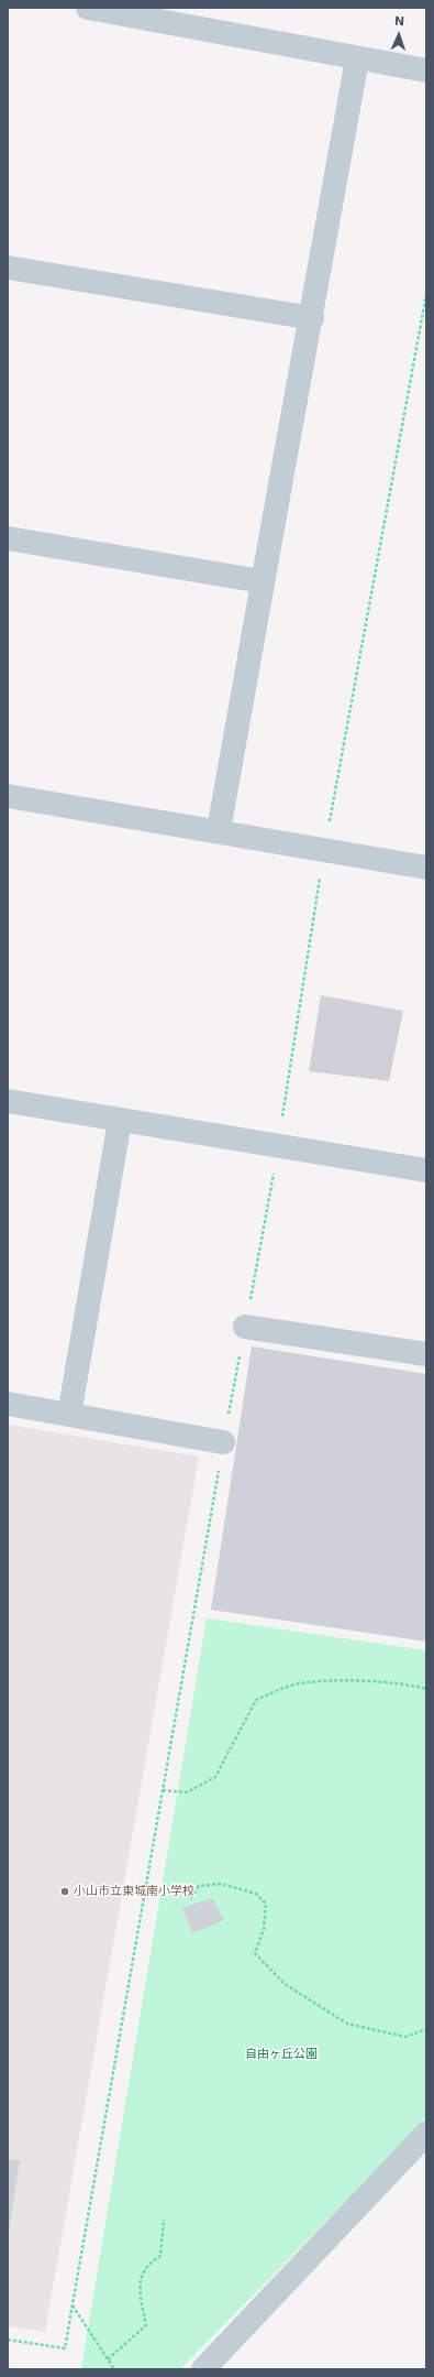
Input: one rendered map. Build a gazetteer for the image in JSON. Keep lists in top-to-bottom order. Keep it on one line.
{"parks":["自由ヶ丘公園"],"places":["小山市立東城南小学校"],"north":"top"}
